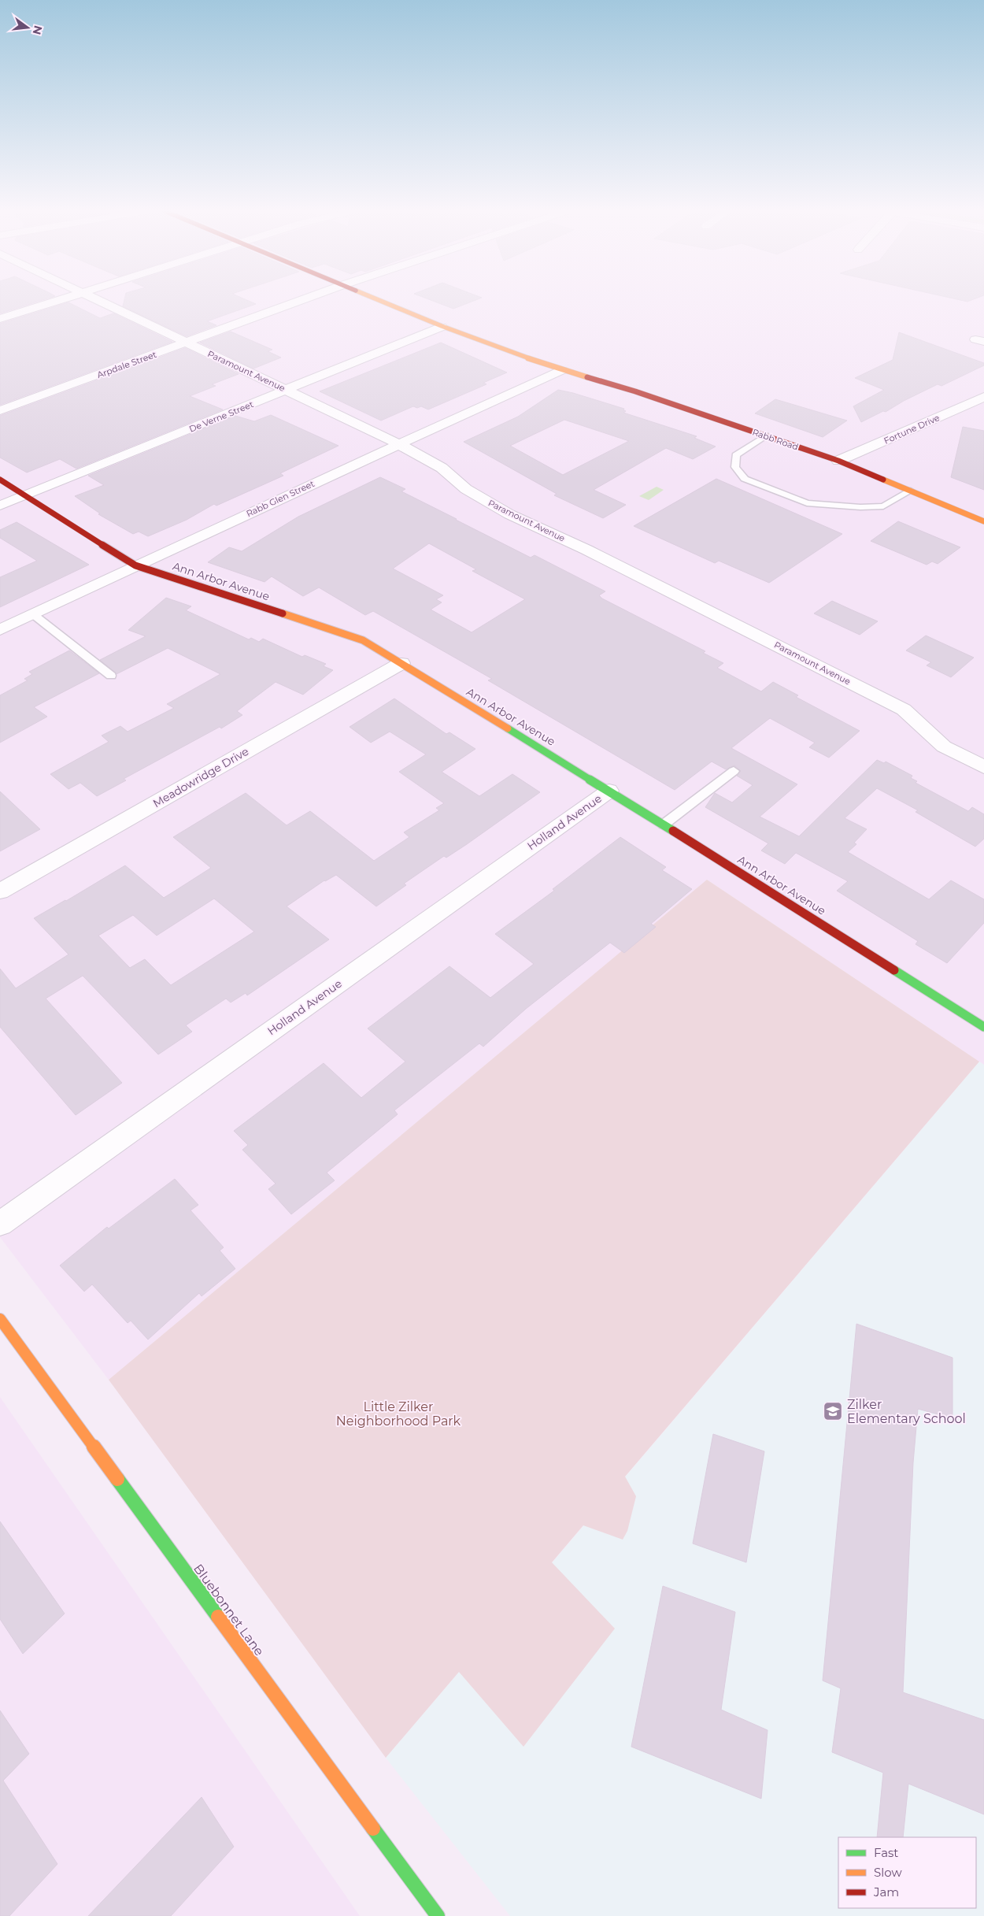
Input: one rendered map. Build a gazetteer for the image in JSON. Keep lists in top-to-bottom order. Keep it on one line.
{"streets":{"street":["Arpdale Street","Paramount Avenue","De Verne Street","Fortune Drive","Rabb Road","Rabb Glen Street","Ann Arbor Avenue","Meadowridge Drive","Holland Avenue","Bluebonnet Lane"]},"crossings":[["Arpdale Street","Paramount Avenue"],["Paramount Avenue","De Verne Street"],["Paramount Avenue","Rabb Glen Street"],["De Verne Street","Rabb Road"],["De Verne Street","Ann Arbor Avenue"],["Fortune Drive","Rabb Road"],["Rabb Road","Rabb Glen Street"],["Rabb Glen Street","Ann Arbor Avenue"],["Ann Arbor Avenue","Meadowridge Drive"],["Ann Arbor Avenue","Holland Avenue"]],"parks":["Little Zilker Neighborhood Park"],"places":{"school or university":["Zilker Elementary School"]},"legend":["Fast","Slow","Jam"],"north":"right"}
